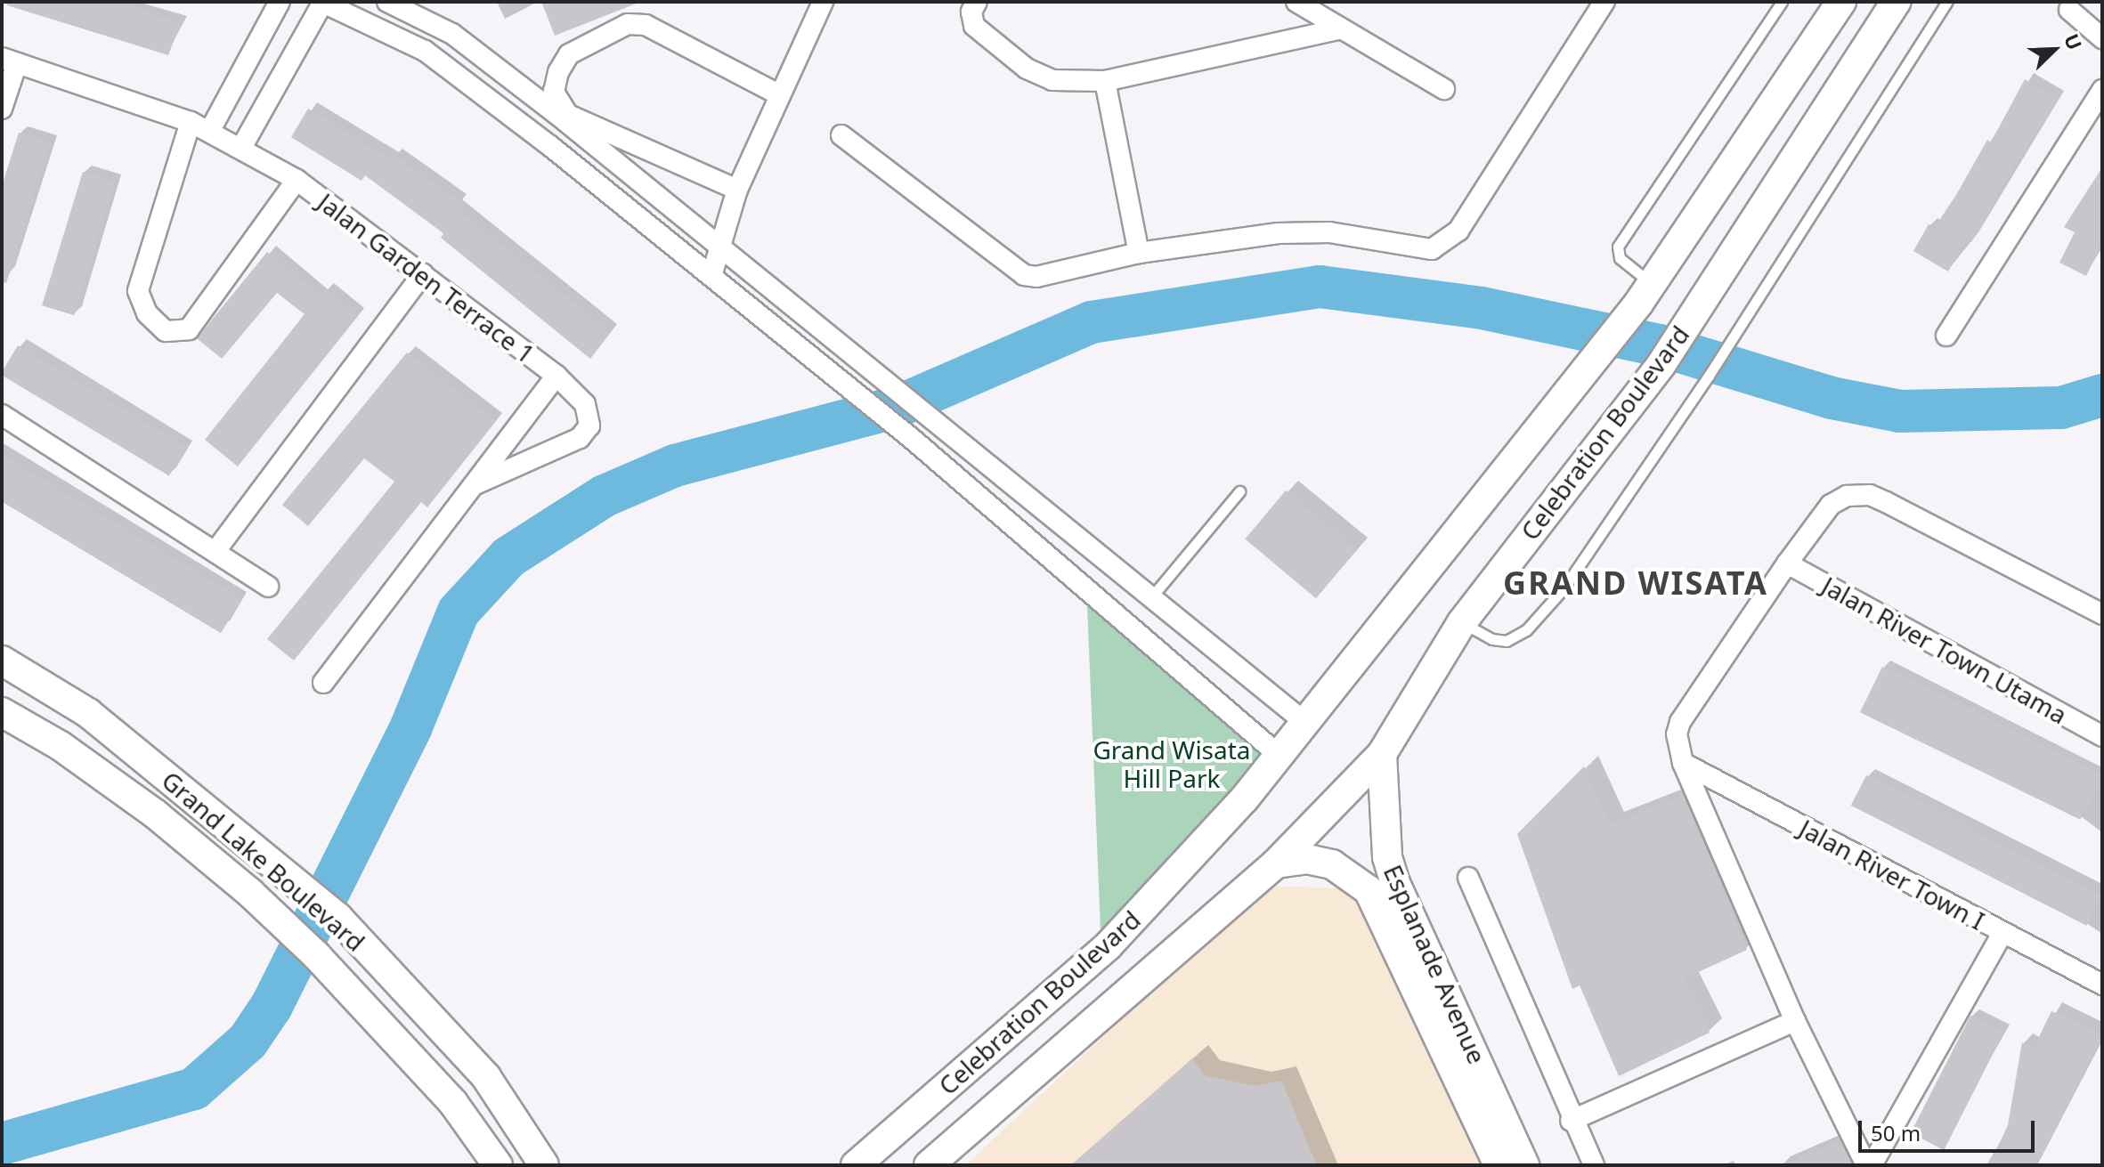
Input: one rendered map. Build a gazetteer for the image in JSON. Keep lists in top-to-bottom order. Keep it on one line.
{"streets":{"street":["Jalan Garden Terrace 1","Celebration Boulevard","Jalan River Town Utama","Grand Lake Boulevard","Jalan River Town I","Esplanade Avenue"]},"crossings":[["Celebration Boulevard","Esplanade Avenue"]],"districts":["GRAND WISATA"],"parks":["Grand Wisata Hill Park"],"scale_bar":"50 m","north":"top right"}
